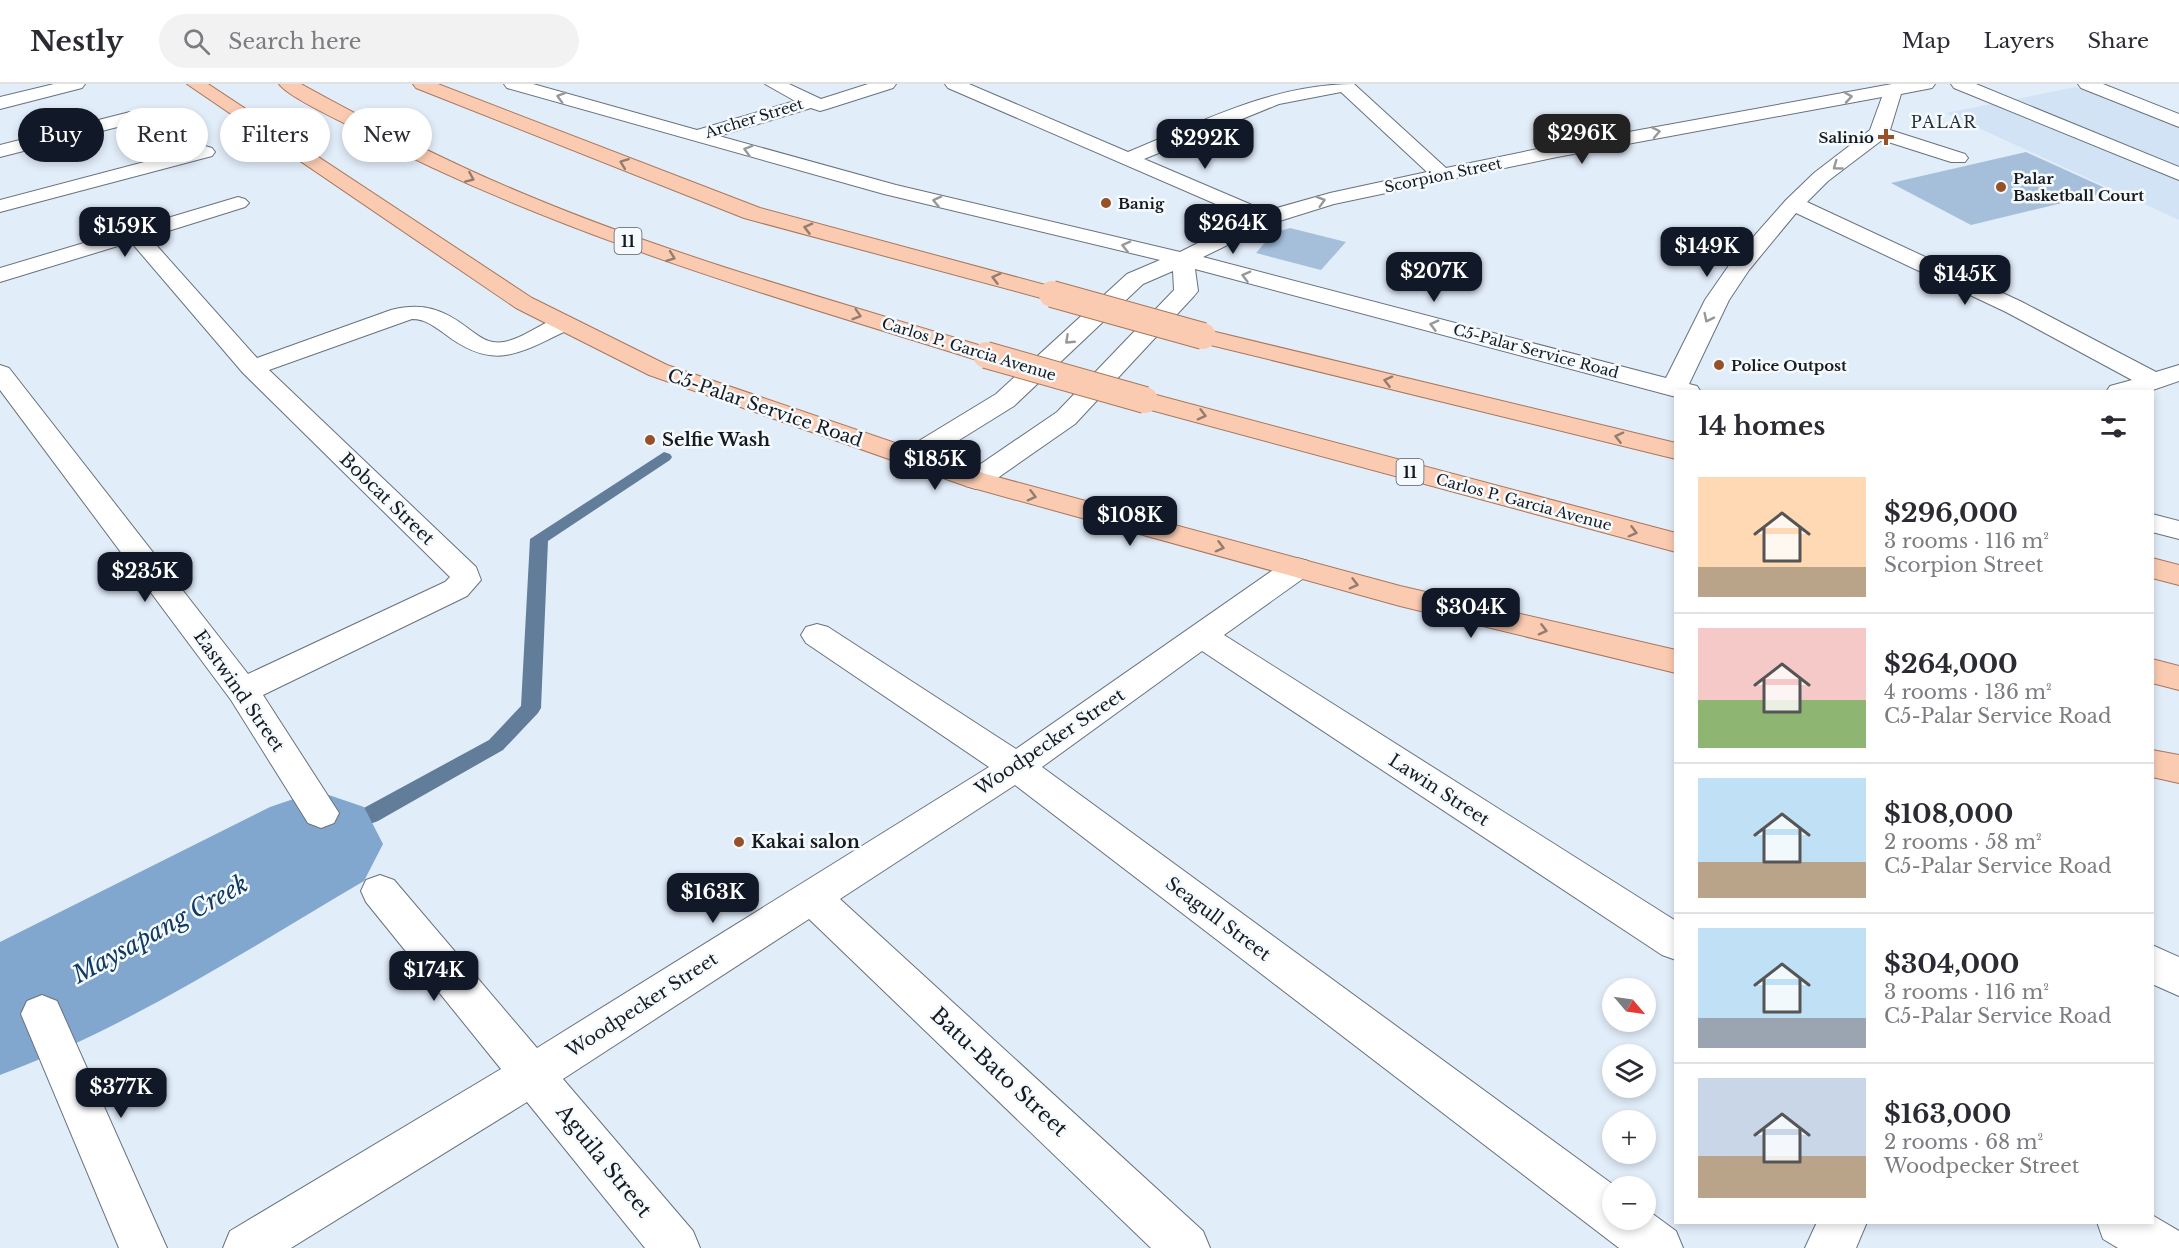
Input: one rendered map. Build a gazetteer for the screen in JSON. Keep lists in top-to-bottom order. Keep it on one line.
{"streets":{"main road":["11","Carlos P. Garcia Avenue","C5-Palar Service Road"],"street":["Archer Street","Scorpion Street","Bobcat Street","Eastwind Street","Woodpecker Street","Lawin Street","Seagull Street","Batu-Bato Street","Aguila Street"]},"crossings":[["Archer Street","C5-Palar Service Road"],["Scorpion Street","C5-Palar Service Road"],["C5-Palar Service Road","Woodpecker Street"],["Bobcat Street","Eastwind Street"],["Woodpecker Street","Lawin Street"],["Woodpecker Street","Seagull Street"],["Woodpecker Street","Batu-Bato Street"],["Woodpecker Street","Aguila Street"]],"districts":["PALAR"],"water":["Maysapang Creek"],"places":{"health":["Salinio"],"other":["Palar Basketball Court","Banig","Police Outpost","Selfie Wash","Kakai salon"]},"north":"bottom right","page":{"header":"Nestly","search":"Search here","nav":["Map","Layers","Share"],"chip":["Buy","Rent","Filters","New"],"price":["$296K","$292K","$264K","$159K","$149K","$207K","$145K","$185K","$108K","$235K","$304K","$163K","$174K","$377K"],"heading":"14 homes","list":[{"name":"$296,000","note":"3 rooms · 116 m² · Scorpion Street"},{"name":"$264,000","note":"4 rooms · 136 m² · C5-Palar Service Road"},{"name":"$108,000","note":"2 rooms · 58 m² · C5-Palar Service Road"},{"name":"$304,000","note":"3 rooms · 116 m² · C5-Palar Service Road"},{"name":"$163,000","note":"2 rooms · 68 m² · Woodpecker Street"}],"map_buttons":["+","−"]}}
